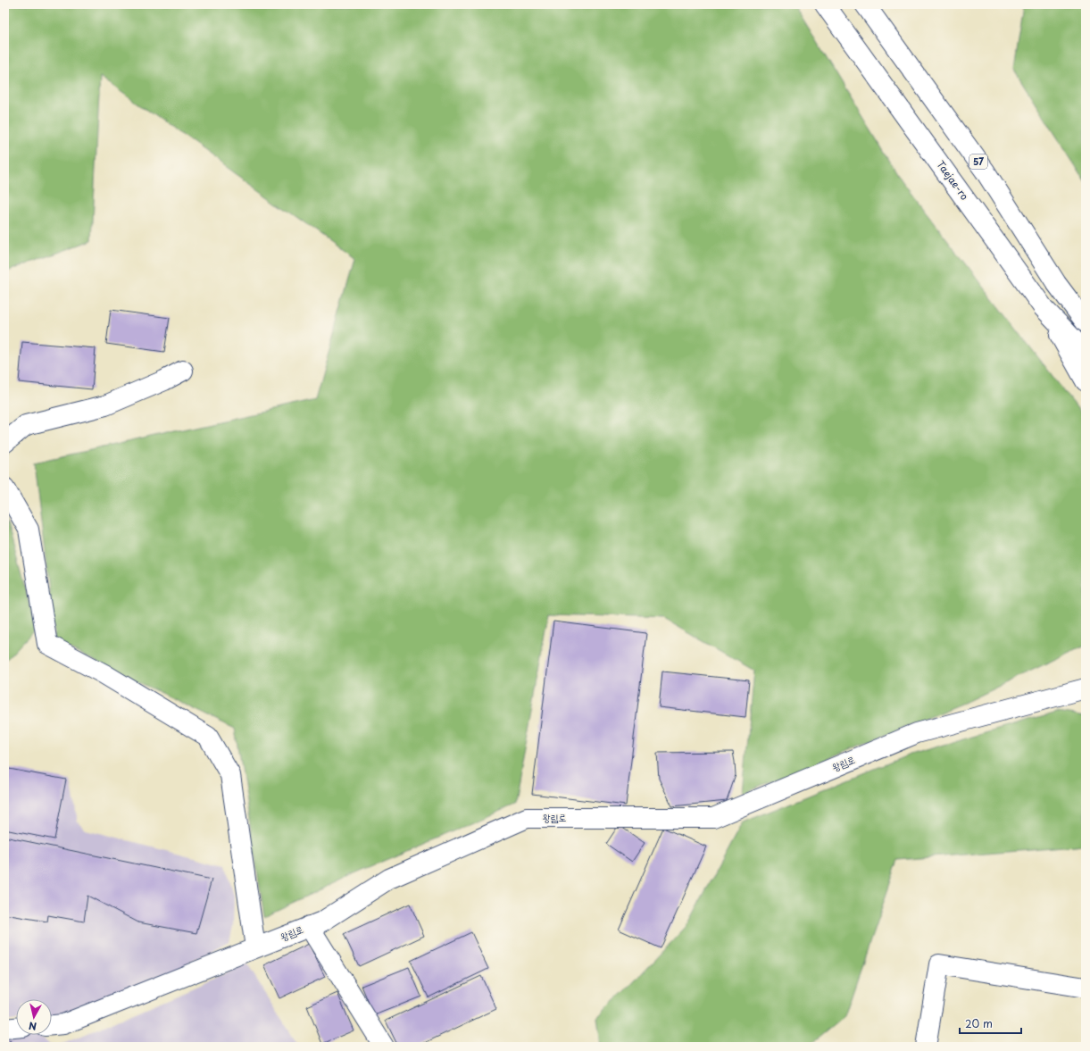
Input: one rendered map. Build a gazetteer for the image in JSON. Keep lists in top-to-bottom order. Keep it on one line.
{"streets":{"main road":["57","Taejae-ro","왕림로"]},"scale_bar":"20 m","north":"bottom"}
